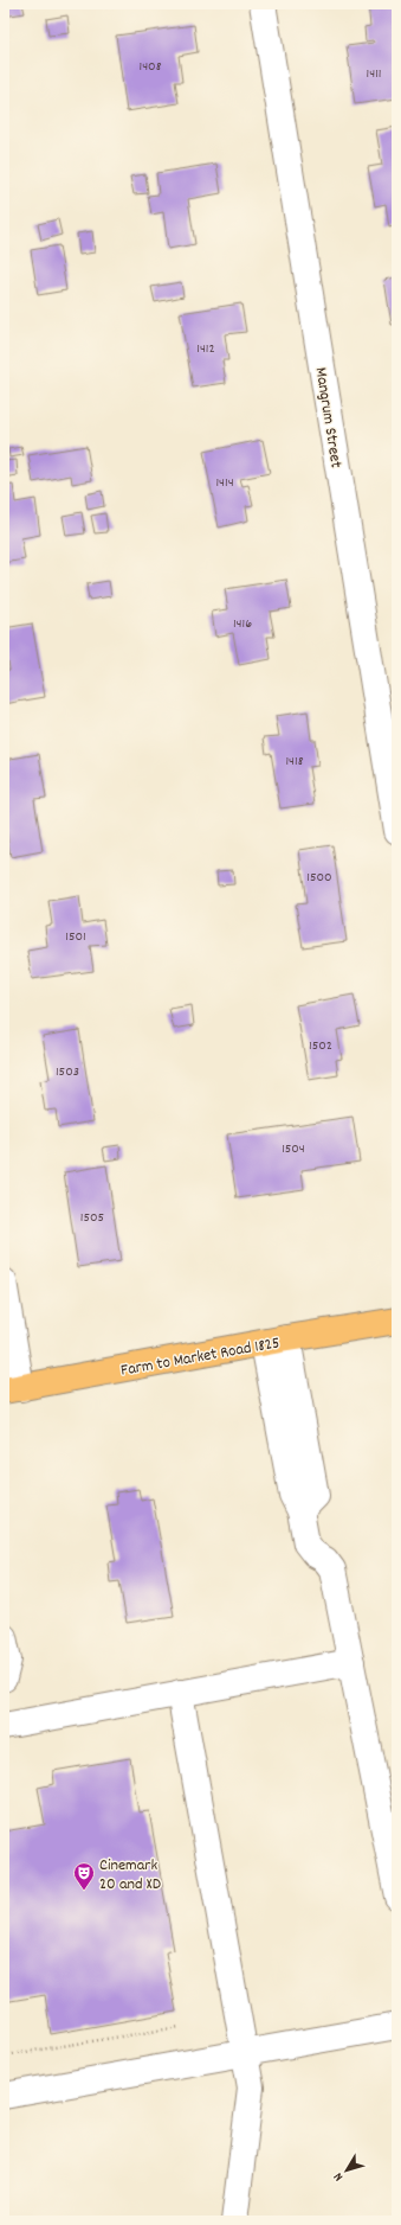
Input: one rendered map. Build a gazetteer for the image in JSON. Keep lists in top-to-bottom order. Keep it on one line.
{"streets":{"main road":["Farm to Market Road 1825"],"street":["Mangrum Street"]},"places":{"theatre":["Cinemark 20 and XD"]},"house_numbers":["1408","1411","1412","1414","1416","1418","1500","1501","1502","1503","1504","1505"],"north":"bottom left"}
